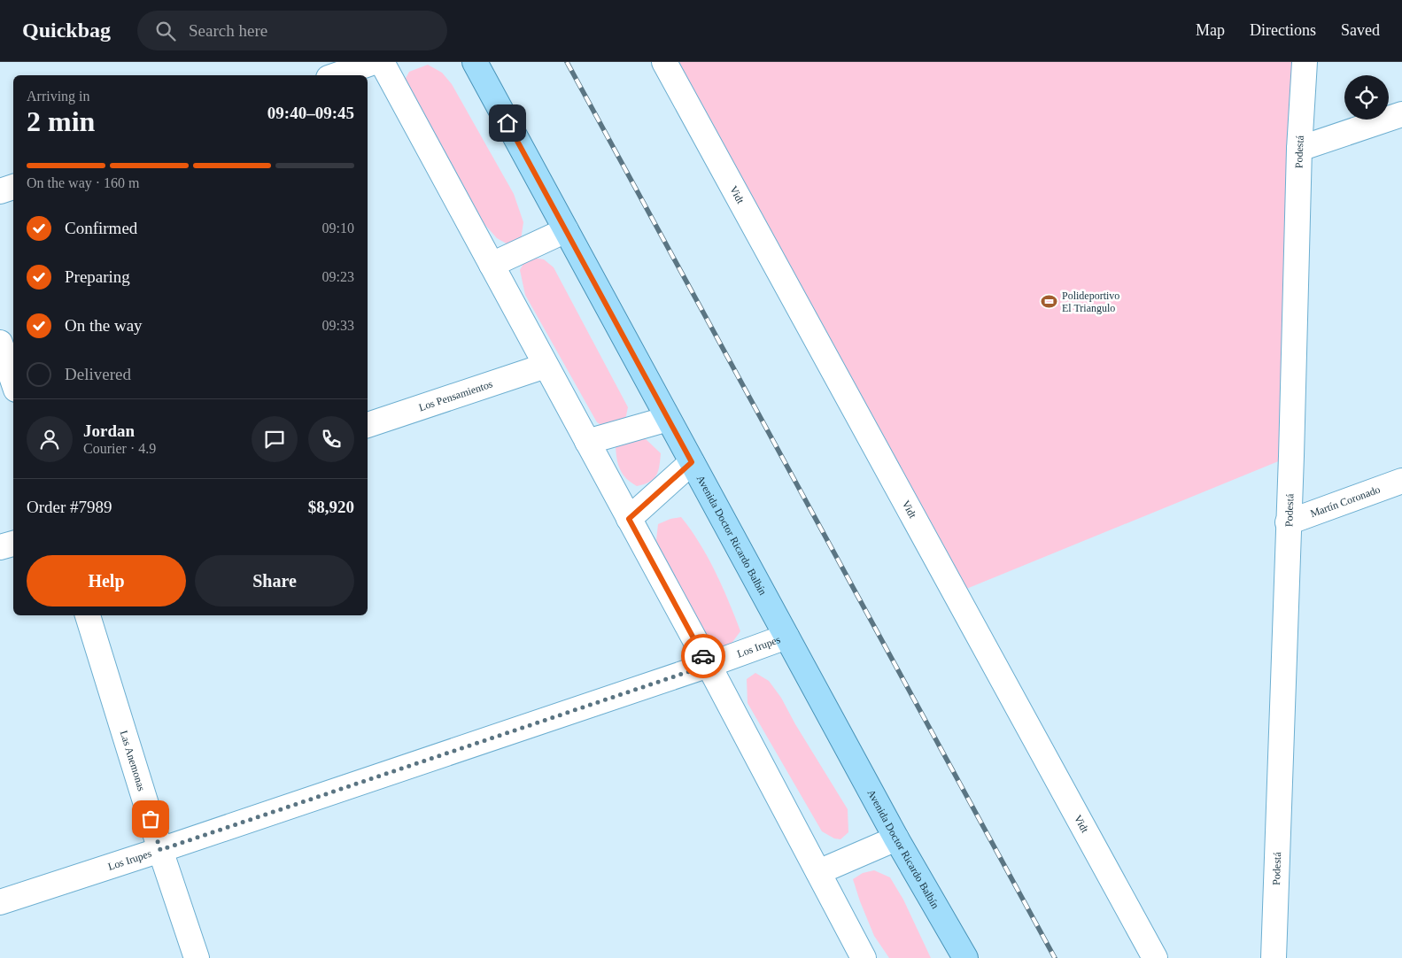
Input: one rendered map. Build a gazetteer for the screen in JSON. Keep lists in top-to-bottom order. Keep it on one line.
{"streets":{"main road":["Avenida Doctor Ricardo Balbín"],"street":["Podestá","Vidt","Los Pensamientos","Martín Coronado","Los Irupes","Las Anemonas"]},"crossings":[["Podestá","Martín Coronado"],["Avenida Doctor Ricardo Balbín","Los Irupes"],["Los Irupes","Las Anemonas"]],"places":{"sports":["Polideportivo El Triangulo"]},"page":{"header":"Quickbag","search":"Search here","nav":["Map","Directions","Saved"],"heading":["2 min","Arriving in","09:40–09:45"],"panel":["Jordan","Courier · 4.9","Order #7989","$8,920"],"bar":"On the way · 160 m","list":[["Confirmed","09:10"],["Preparing","09:23"],["On the way","09:33"],"Delivered"],"buttons":["Help","Share"]}}
